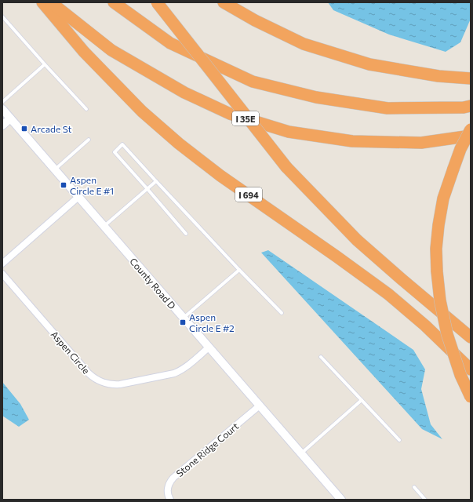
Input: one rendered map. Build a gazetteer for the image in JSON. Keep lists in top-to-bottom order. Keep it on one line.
{"streets":{"highway":["I 35E","I 694"],"street":["County Road D","Aspen Circle","Stone Ridge Court"]},"crossings":[["County Road D","Aspen Circle"],["County Road D","Stone Ridge Court"]],"places":{"transit":["Arcade St","Aspen Circle E #1","Aspen Circle E #2"]}}
